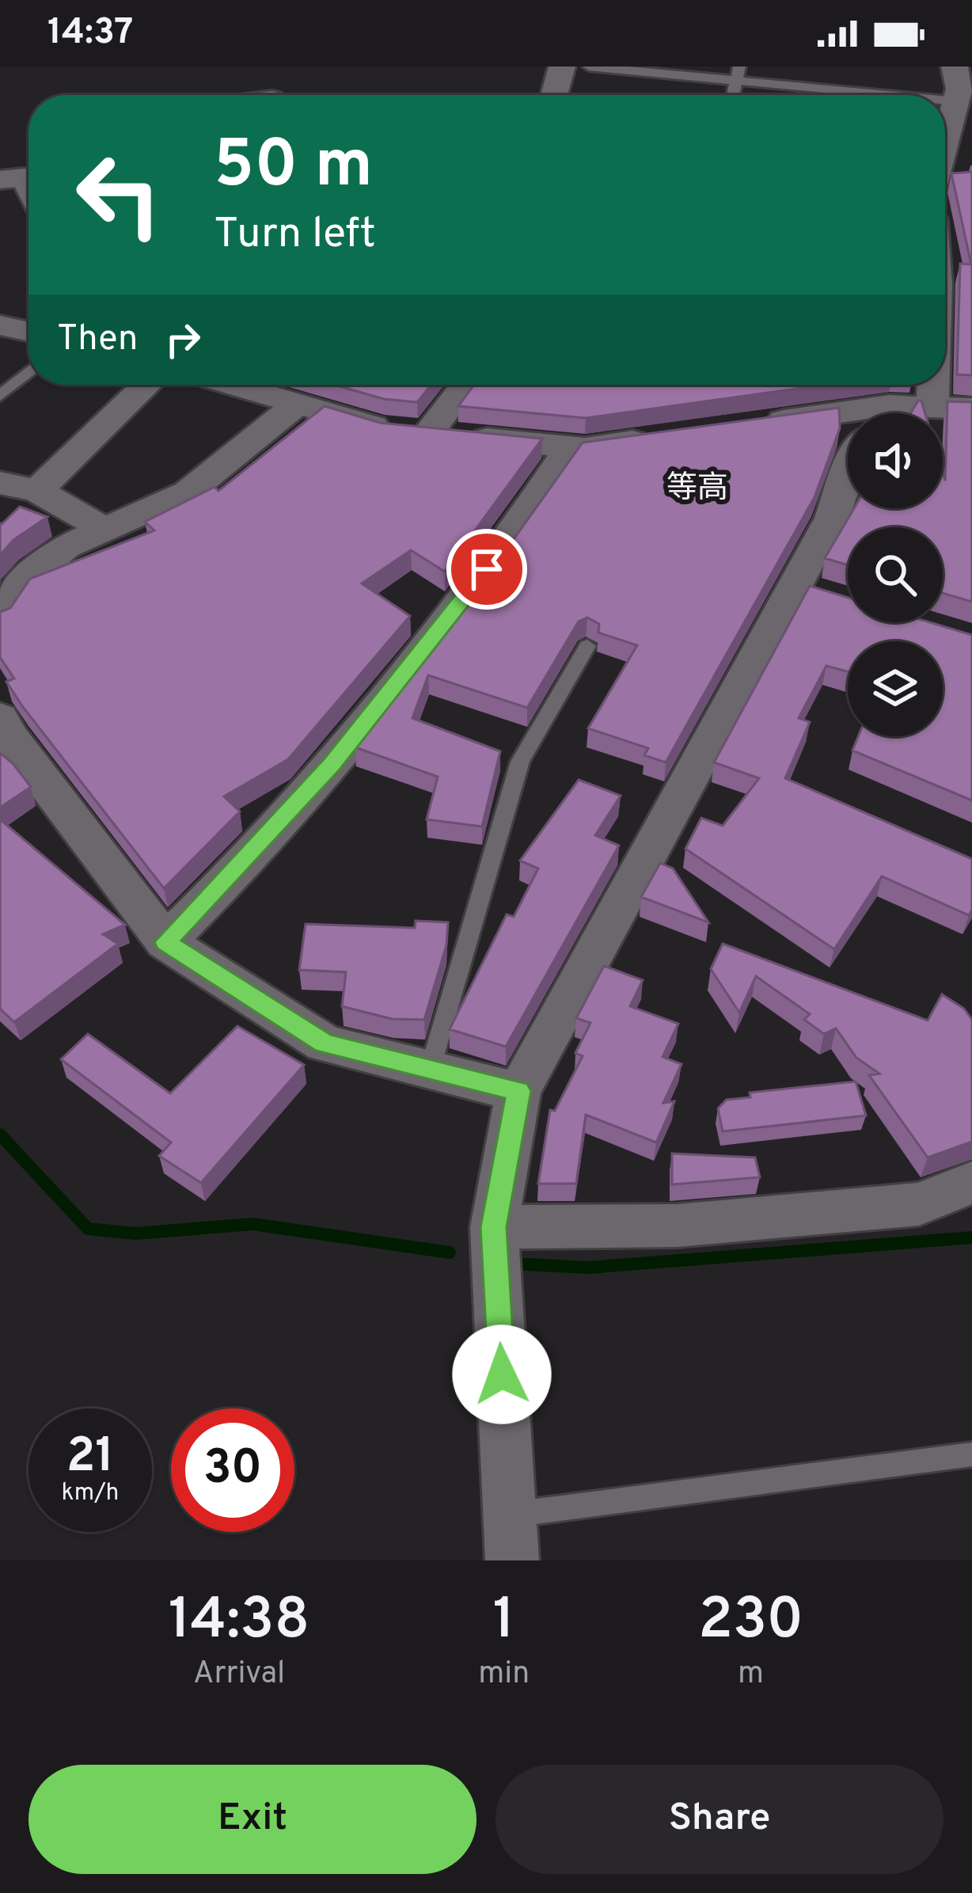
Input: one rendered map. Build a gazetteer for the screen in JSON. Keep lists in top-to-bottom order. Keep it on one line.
{"districts":["等高"],"page":{"status":"14:37","turn":["50 m","Turn left"],"then":"Then","speed":"21 km/h","limit":"30","eta":["14:38","Arrival","1","min","230","m"],"buttons":["Exit","Share"]}}
